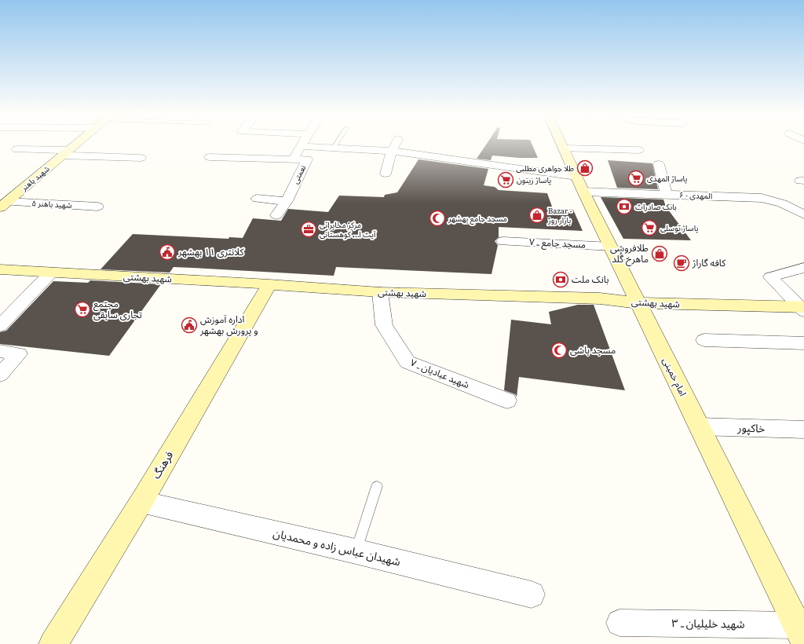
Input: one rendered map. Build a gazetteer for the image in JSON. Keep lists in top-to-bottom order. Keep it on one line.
{"streets":{"street":["نعمتی","شهید باهنر","المهدی - ۶","شهید باهنر ۵","مسجد جامع ـ ۷","شهید بهشتی","شهید عبادیان ـ ۷","امام خمینی","خاکپور","فرهنگ","شهیدان عباس زاده و محمدیان","شهید خلیلیان ـ ۳"]},"crossings":[["نعمتی","المهدی - ۶"],["شهید باهنر","شهید باهنر ۵"],["المهدی - ۶","امام خمینی"],["مسجد جامع ـ ۷","امام خمینی"],["شهید بهشتی","شهید عبادیان ـ ۷"],["شهید بهشتی","امام خمینی"],["شهید بهشتی","فرهنگ"],["امام خمینی","خاکپور"],["امام خمینی","شهید خلیلیان ـ ۳"],["فرهنگ","شهیدان عباس زاده و محمدیان"]],"places":{"shop":["طلا جواهری مطلبی","Bazar - بازار روز","طلافروشی ماهرخ گُلد"],"supermarket":["پاساژ المهدی","پاساژ زیتون","پاساژ توسلی","مجتمع تجاری سابقی"],"bank":["بانک صادرات","بانک ملت"],"mosque":["مسجد جامع بهشهر","مسجد باشی"],"office":["مرکز مخابراتی آیت ا... کوهستانی"],"public building":["کلانتری ۱۱ بهشهر","اداره آموزش و پرورش بهشهر"],"cafe":["کافه گاراژ"]}}
